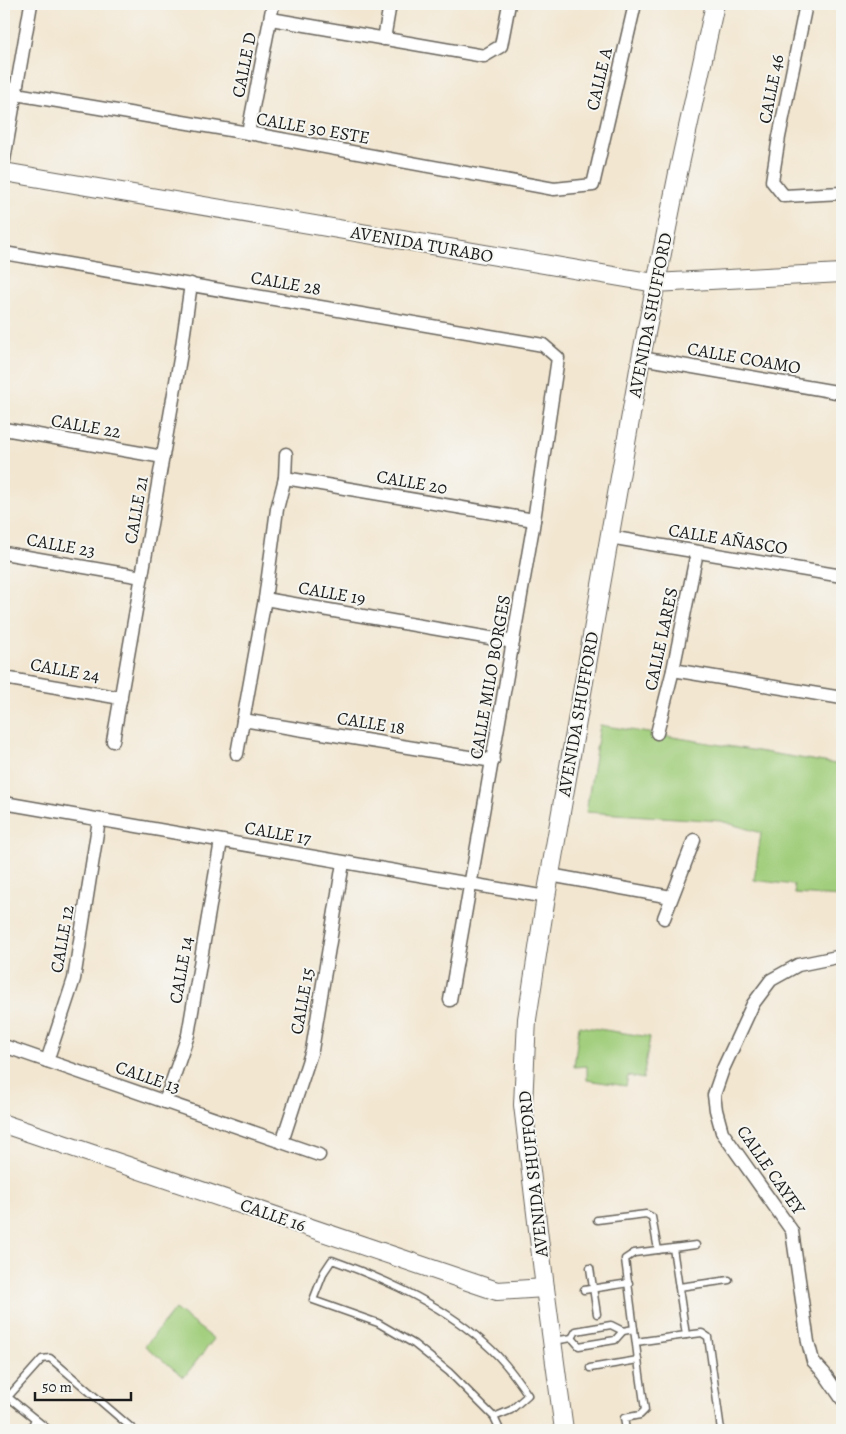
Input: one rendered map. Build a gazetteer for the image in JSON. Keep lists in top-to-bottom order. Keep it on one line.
{"streets":{"street":["CALLE D","CALLE A","CALLE 46","CALLE 30 ESTE","AVENIDA TURABO","CALLE 28","AVENIDA SHUFFORD","CALLE COAMO","CALLE 22","CALLE 20","CALLE 21","CALLE AÑASCO","CALLE 23","CALLE 19","CALLE LARES","CALLE 24","CALLE MILO BORGES","CALLE 18","CALLE 17","CALLE 12","CALLE 14","CALLE 15","CALLE 13","CALLE CAYEY","CALLE 16"]},"crossings":[["CALLE D","CALLE 30 ESTE"],["CALLE A","CALLE 30 ESTE"],["AVENIDA TURABO","AVENIDA SHUFFORD"],["CALLE 28","CALLE 21"],["CALLE 28","CALLE MILO BORGES"],["AVENIDA SHUFFORD","CALLE COAMO"],["AVENIDA SHUFFORD","CALLE AÑASCO"],["AVENIDA SHUFFORD","CALLE 17"],["AVENIDA SHUFFORD","CALLE 16"],["CALLE 22","CALLE 21"],["CALLE 20","CALLE MILO BORGES"],["CALLE 21","CALLE 23"],["CALLE 21","CALLE 24"],["CALLE AÑASCO","CALLE LARES"],["CALLE 19","CALLE MILO BORGES"],["CALLE MILO BORGES","CALLE 18"],["CALLE MILO BORGES","CALLE 17"],["CALLE 17","CALLE 12"],["CALLE 17","CALLE 14"],["CALLE 17","CALLE 15"],["CALLE 12","CALLE 13"],["CALLE 14","CALLE 13"],["CALLE 15","CALLE 13"]],"scale_bar":"50 m"}
